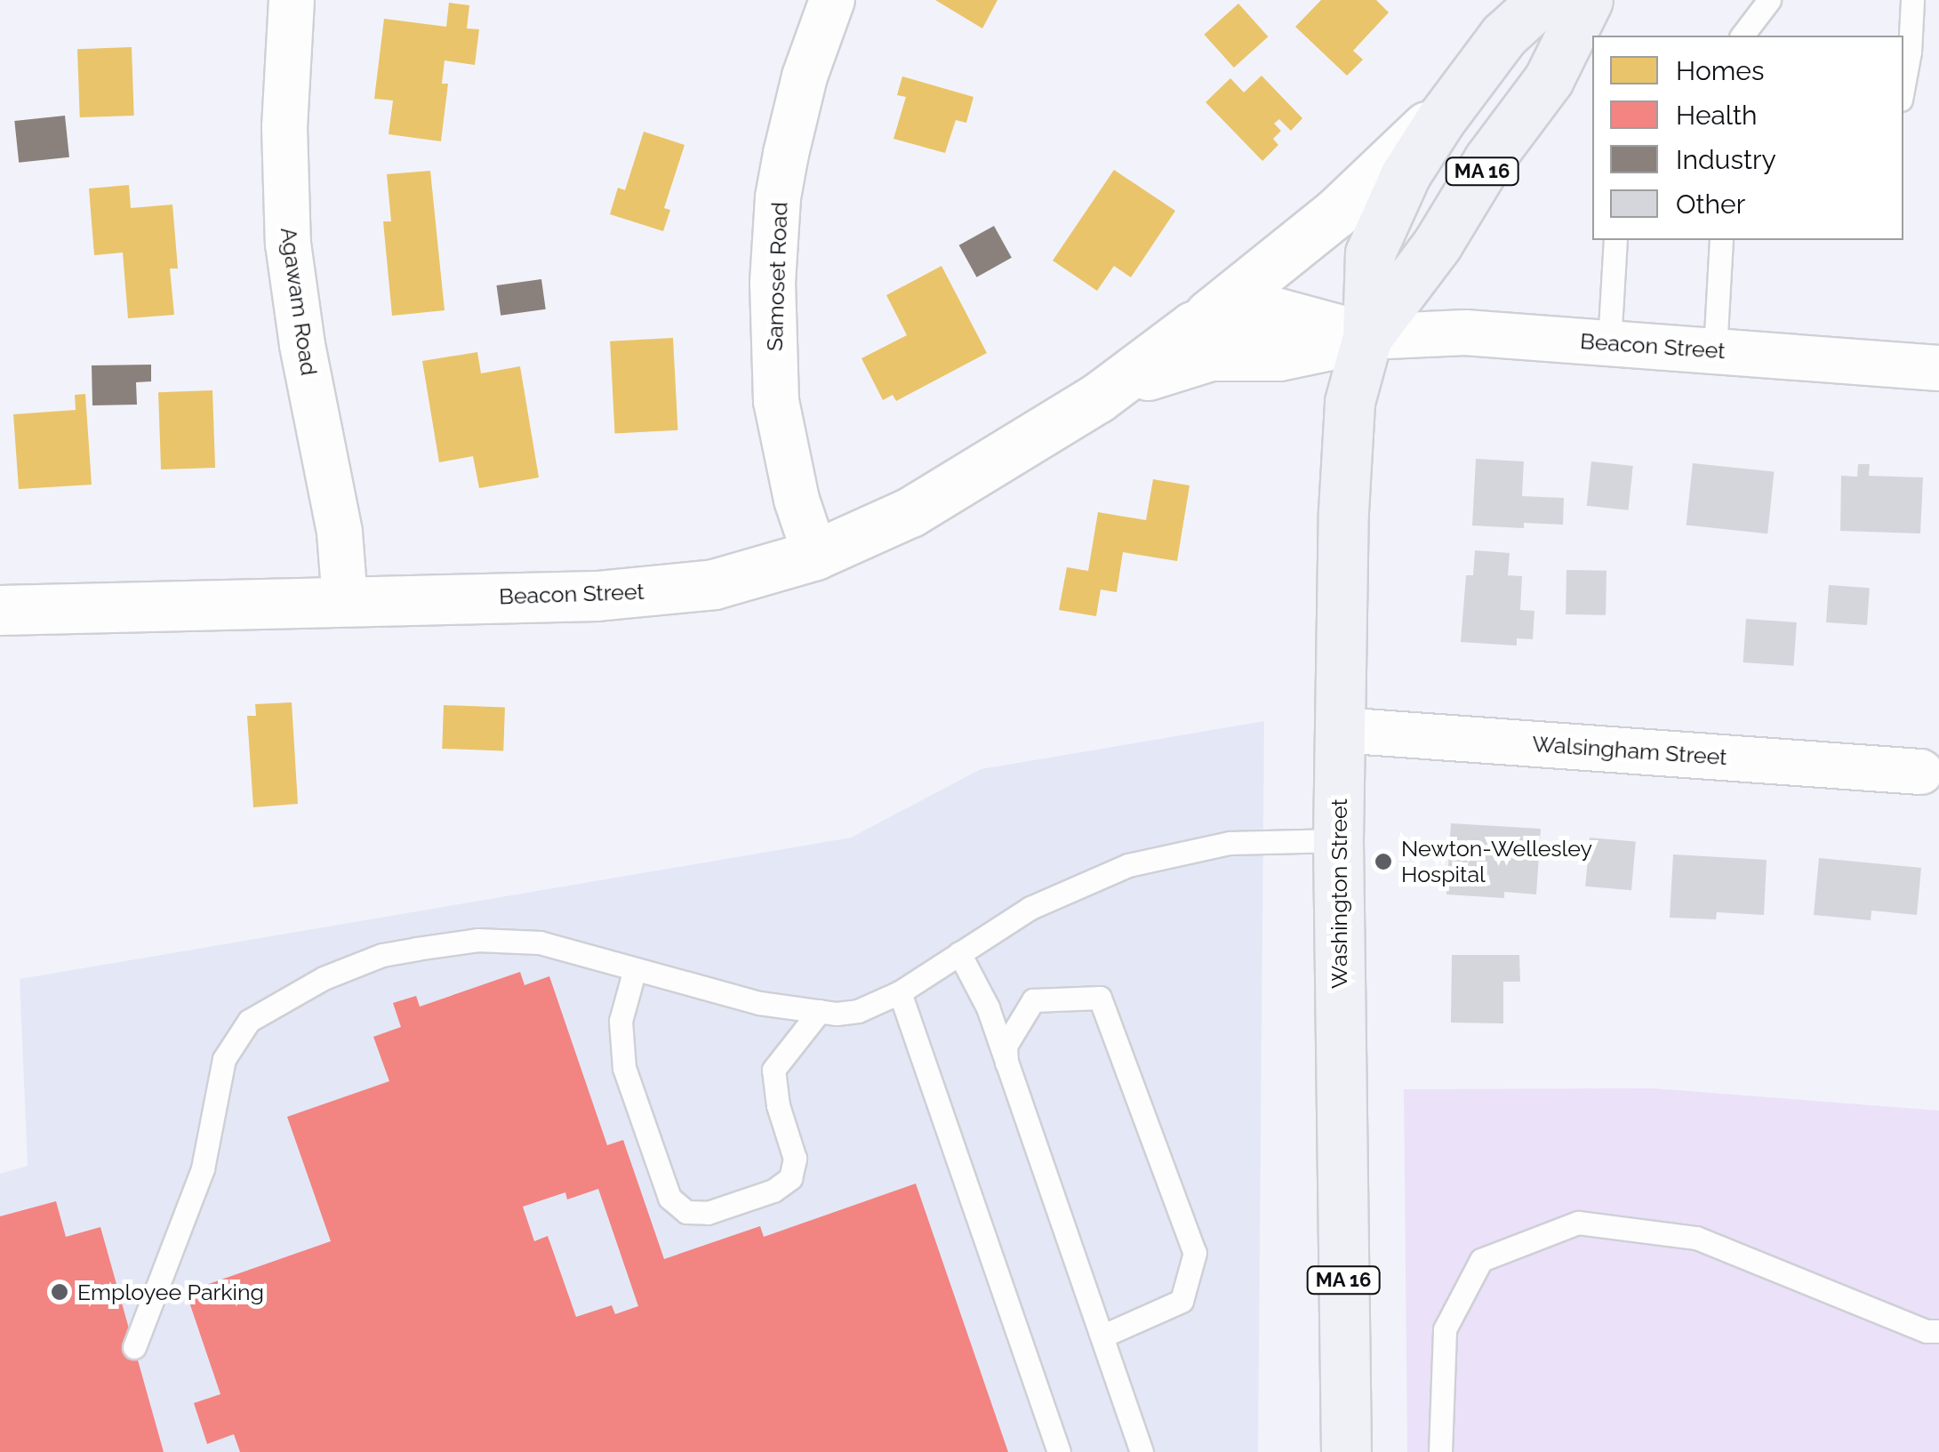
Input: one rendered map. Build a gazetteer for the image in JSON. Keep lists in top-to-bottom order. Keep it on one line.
{"streets":{"main road":["MA 16","Beacon Street","Washington Street"],"street":["Samoset Road","Agawam Road","Walsingham Street"]},"crossings":[["Samoset Road","Beacon Street"],["Agawam Road","Beacon Street"],["Beacon Street","Washington Street"],["Walsingham Street","Washington Street"]],"places":["Newton-Wellesley Hospital","Employee Parking"],"legend":["Homes","Health","Industry","Other"]}
